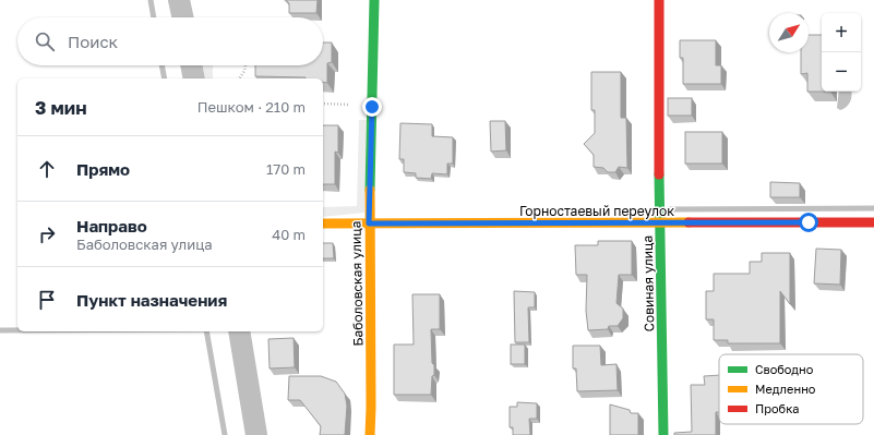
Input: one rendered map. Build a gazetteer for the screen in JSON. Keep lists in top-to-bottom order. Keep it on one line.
{"streets":{"street":["Горностаевый переулок","Баболовская улица","Совиная улица"]},"crossings":[["Горностаевый переулок","Баболовская улица"],["Горностаевый переулок","Совиная улица"]],"legend":["Свободно","Медленно","Пробка"],"north":"top right","page":{"map_buttons":["+","−"],"search":"Поиск","heading":["3 мин","Пешком · 210 m"],"list":[["Прямо","170 m"],["Направо","Баболовская улица","40 m"],"Пункт назначения"]}}
